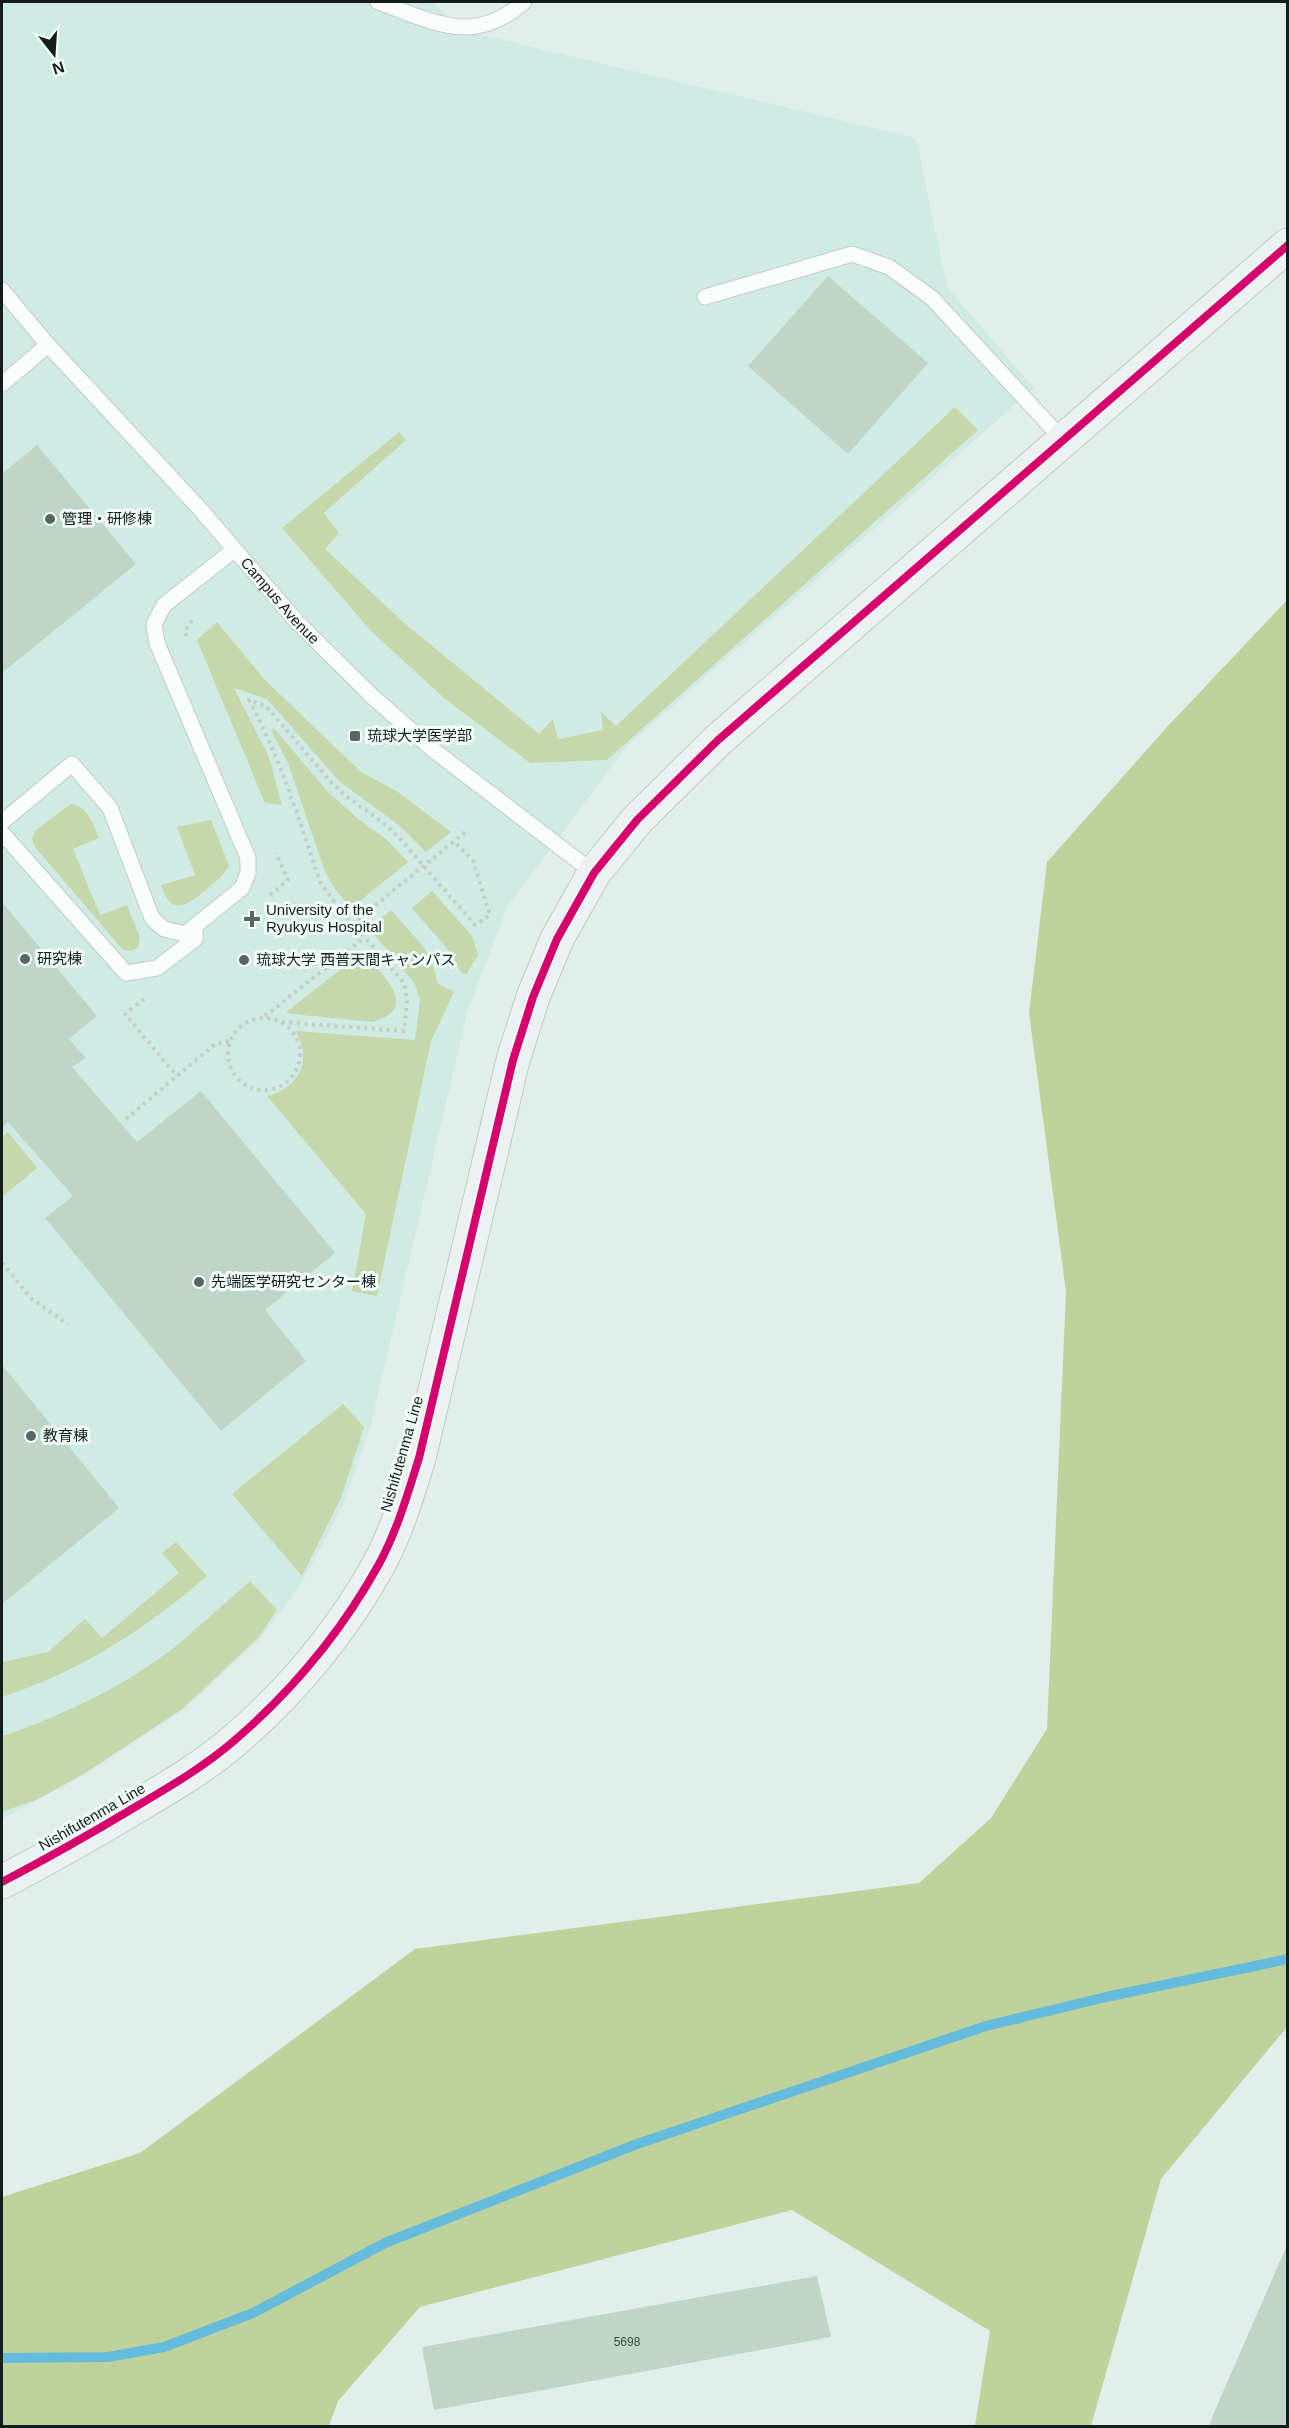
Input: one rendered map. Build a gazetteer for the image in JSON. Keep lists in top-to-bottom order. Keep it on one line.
{"streets":{"street":["Nishifutenma Line"],"lane":["Campus Avenue"]},"crossings":[["Campus Avenue","Nishifutenma Line"]],"places":{"other":["管理・研修棟","研究棟","琉球大学 西普天間キャンパス","先端医学研究センター棟","教育棟"],"transit":["琉球大学医学部"],"health":["University of the Ryukyus Hospital"]},"house_numbers":["5698"],"north":"bottom"}
